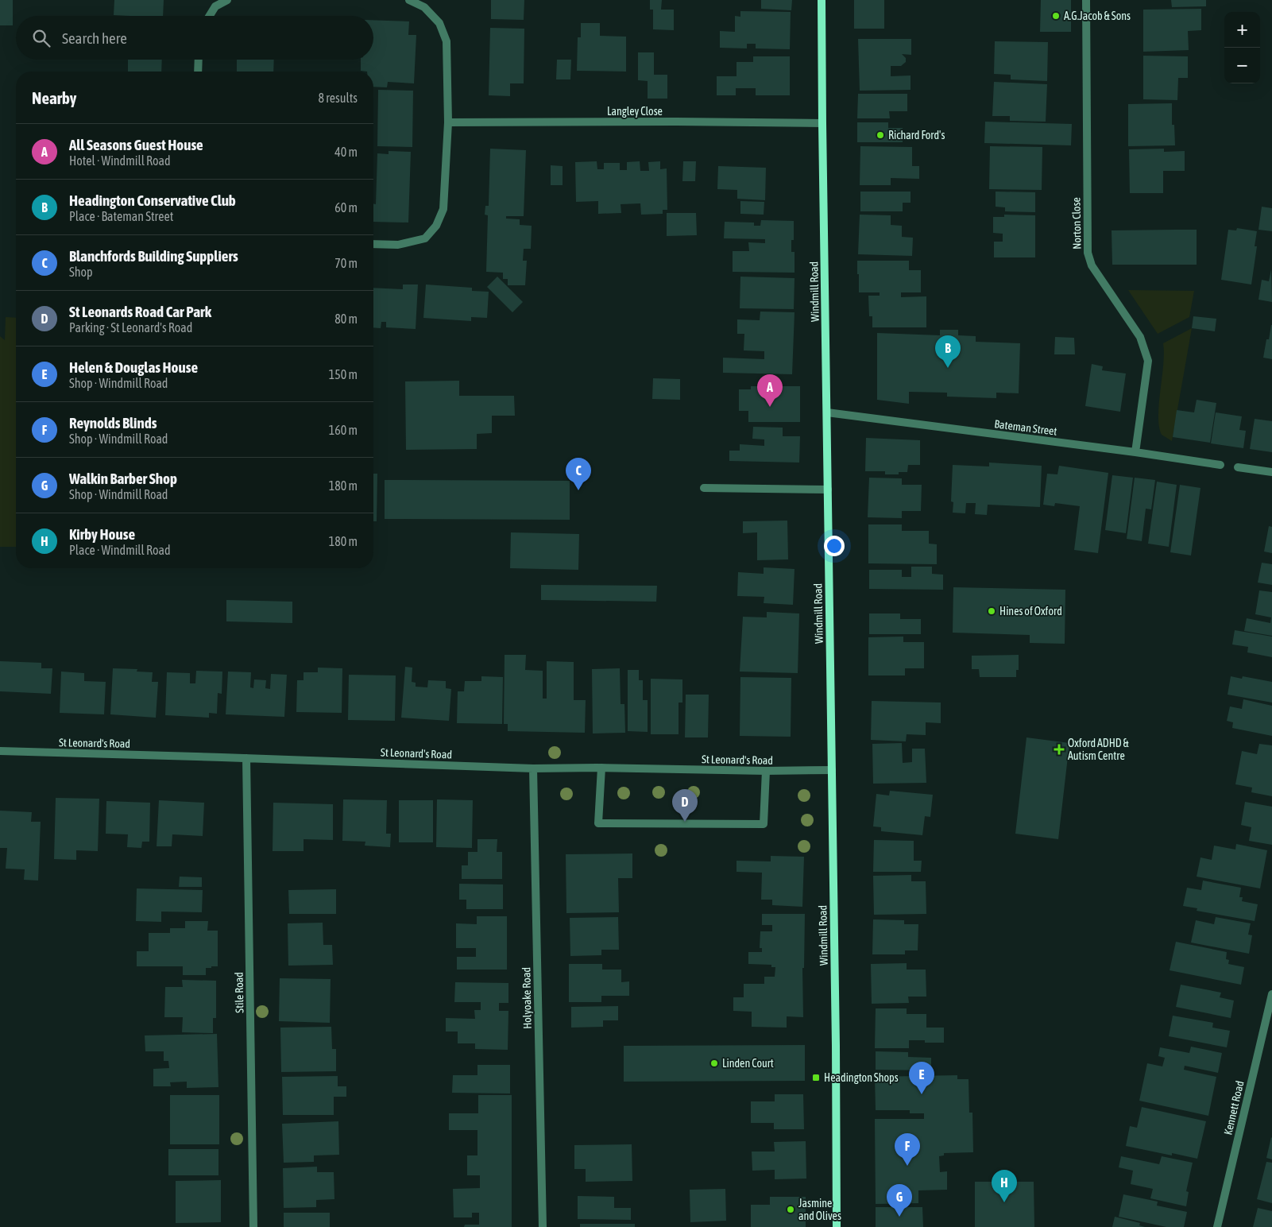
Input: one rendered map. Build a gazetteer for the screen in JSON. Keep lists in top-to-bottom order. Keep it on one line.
{"streets":{"main road":["Windmill Road"],"street":["Langley Close","Norton Close","Bateman Street","St Leonard's Road","Stile Road","Holyoake Road","Kennett Road"]},"crossings":[["Langley Close","Windmill Road"],["Norton Close","Bateman Street"],["Windmill Road","Bateman Street"],["Windmill Road","St Leonard's Road"],["St Leonard's Road","Stile Road"],["St Leonard's Road","Holyoake Road"]],"places":{"other":["A.G.Jacob & Sons","Richard Ford's","Hines of Oxford","Linden Court","Jasmine and Olives"],"health":["Oxford ADHD & Autism Centre"],"transit":["Headington Shops"]},"page":{"map_buttons":["+","−"],"search":"Search here","heading":["Nearby","8 results"],"list":[{"mark":"A","name":"All Seasons Guest House","note":"Hotel · Windmill Road","value":"40 m"},{"mark":"B","name":"Headington Conservative Club","note":"Place · Bateman Street","value":"60 m"},{"mark":"C","name":"Blanchfords Building Suppliers","note":"Shop","value":"70 m"},{"mark":"D","name":"St Leonards Road Car Park","note":"Parking · St Leonard's Road","value":"80 m"},{"mark":"E","name":"Helen & Douglas House","note":"Shop · Windmill Road","value":"150 m"},{"mark":"F","name":"Reynolds Blinds","note":"Shop · Windmill Road","value":"160 m"},{"mark":"G","name":"Walkin Barber Shop","note":"Shop · Windmill Road","value":"180 m"},{"mark":"H","name":"Kirby House","note":"Place · Windmill Road","value":"180 m"}],"pins":["B","A","C","D","E","F","H","G"]}}
